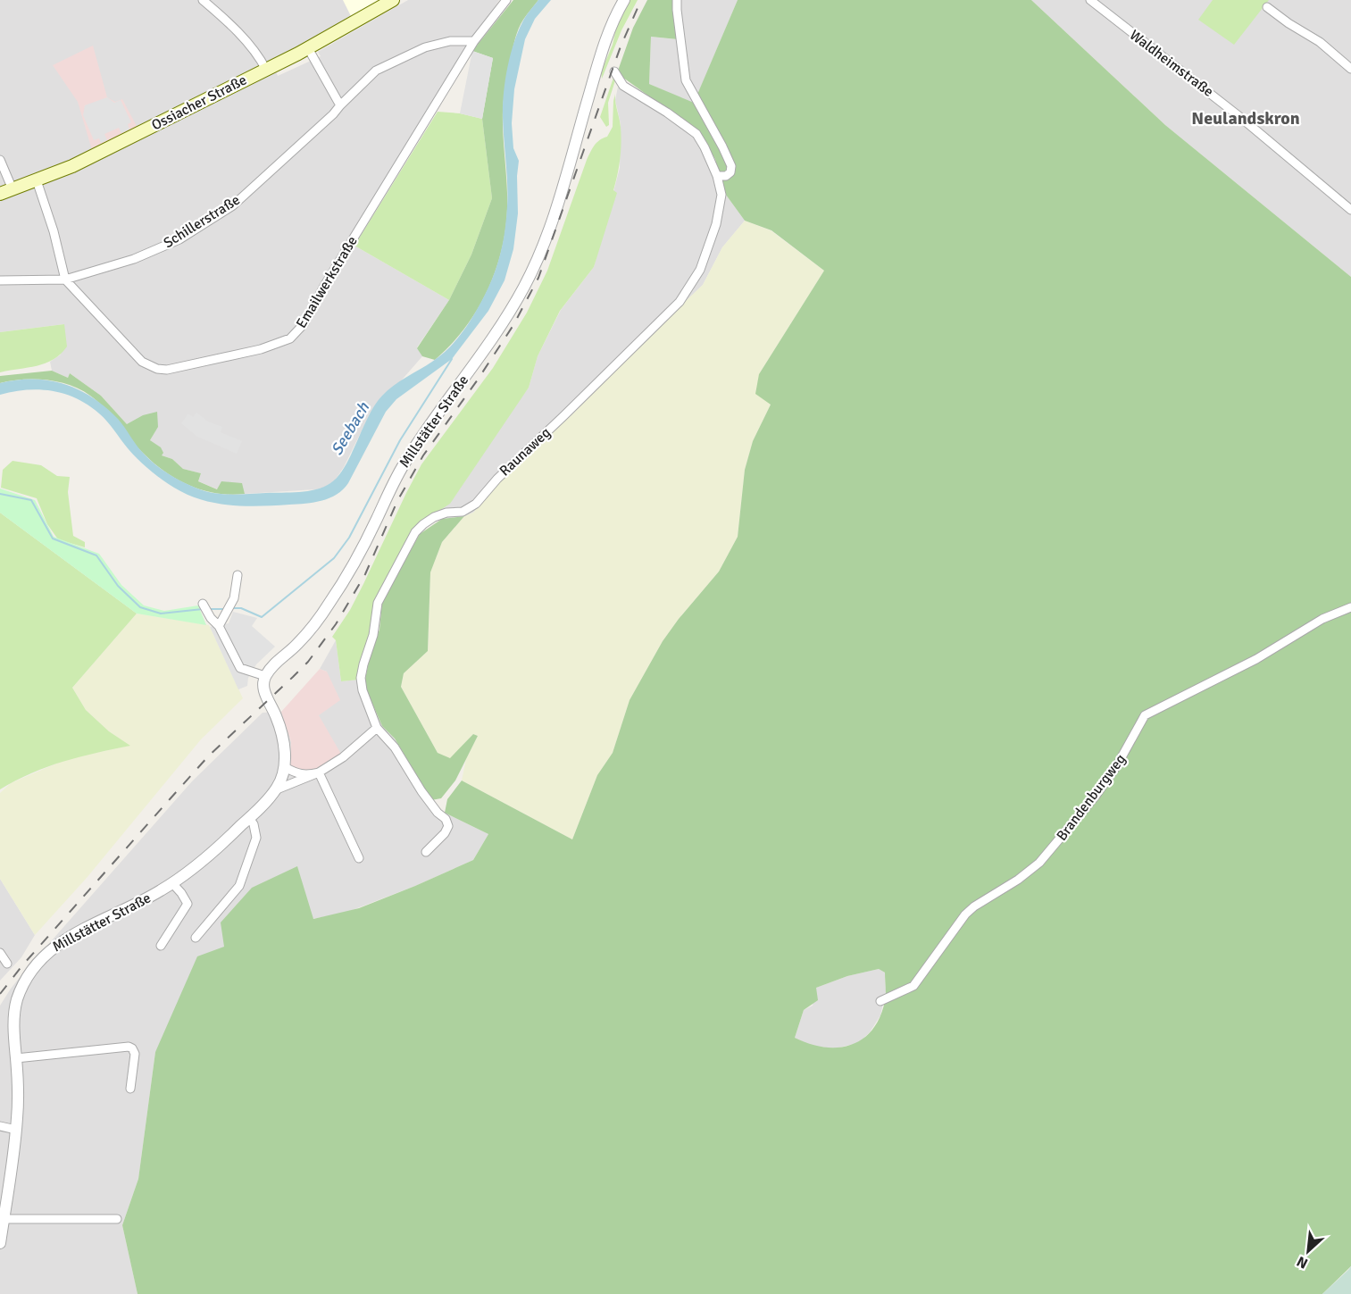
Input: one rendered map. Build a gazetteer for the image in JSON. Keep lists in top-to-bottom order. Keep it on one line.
{"streets":{"main road":["Ossiacher Straße"],"street":["Waldheimstraße","Schillerstraße","Emailwerkstraße","Millstätter Straße","Raunaweg","Brandenburgweg"]},"crossings":[["Ossiacher Straße","Emailwerkstraße"],["Schillerstraße","Emailwerkstraße"]],"districts":["Neulandskron"],"water":["Seebach"],"north":"bottom left"}
